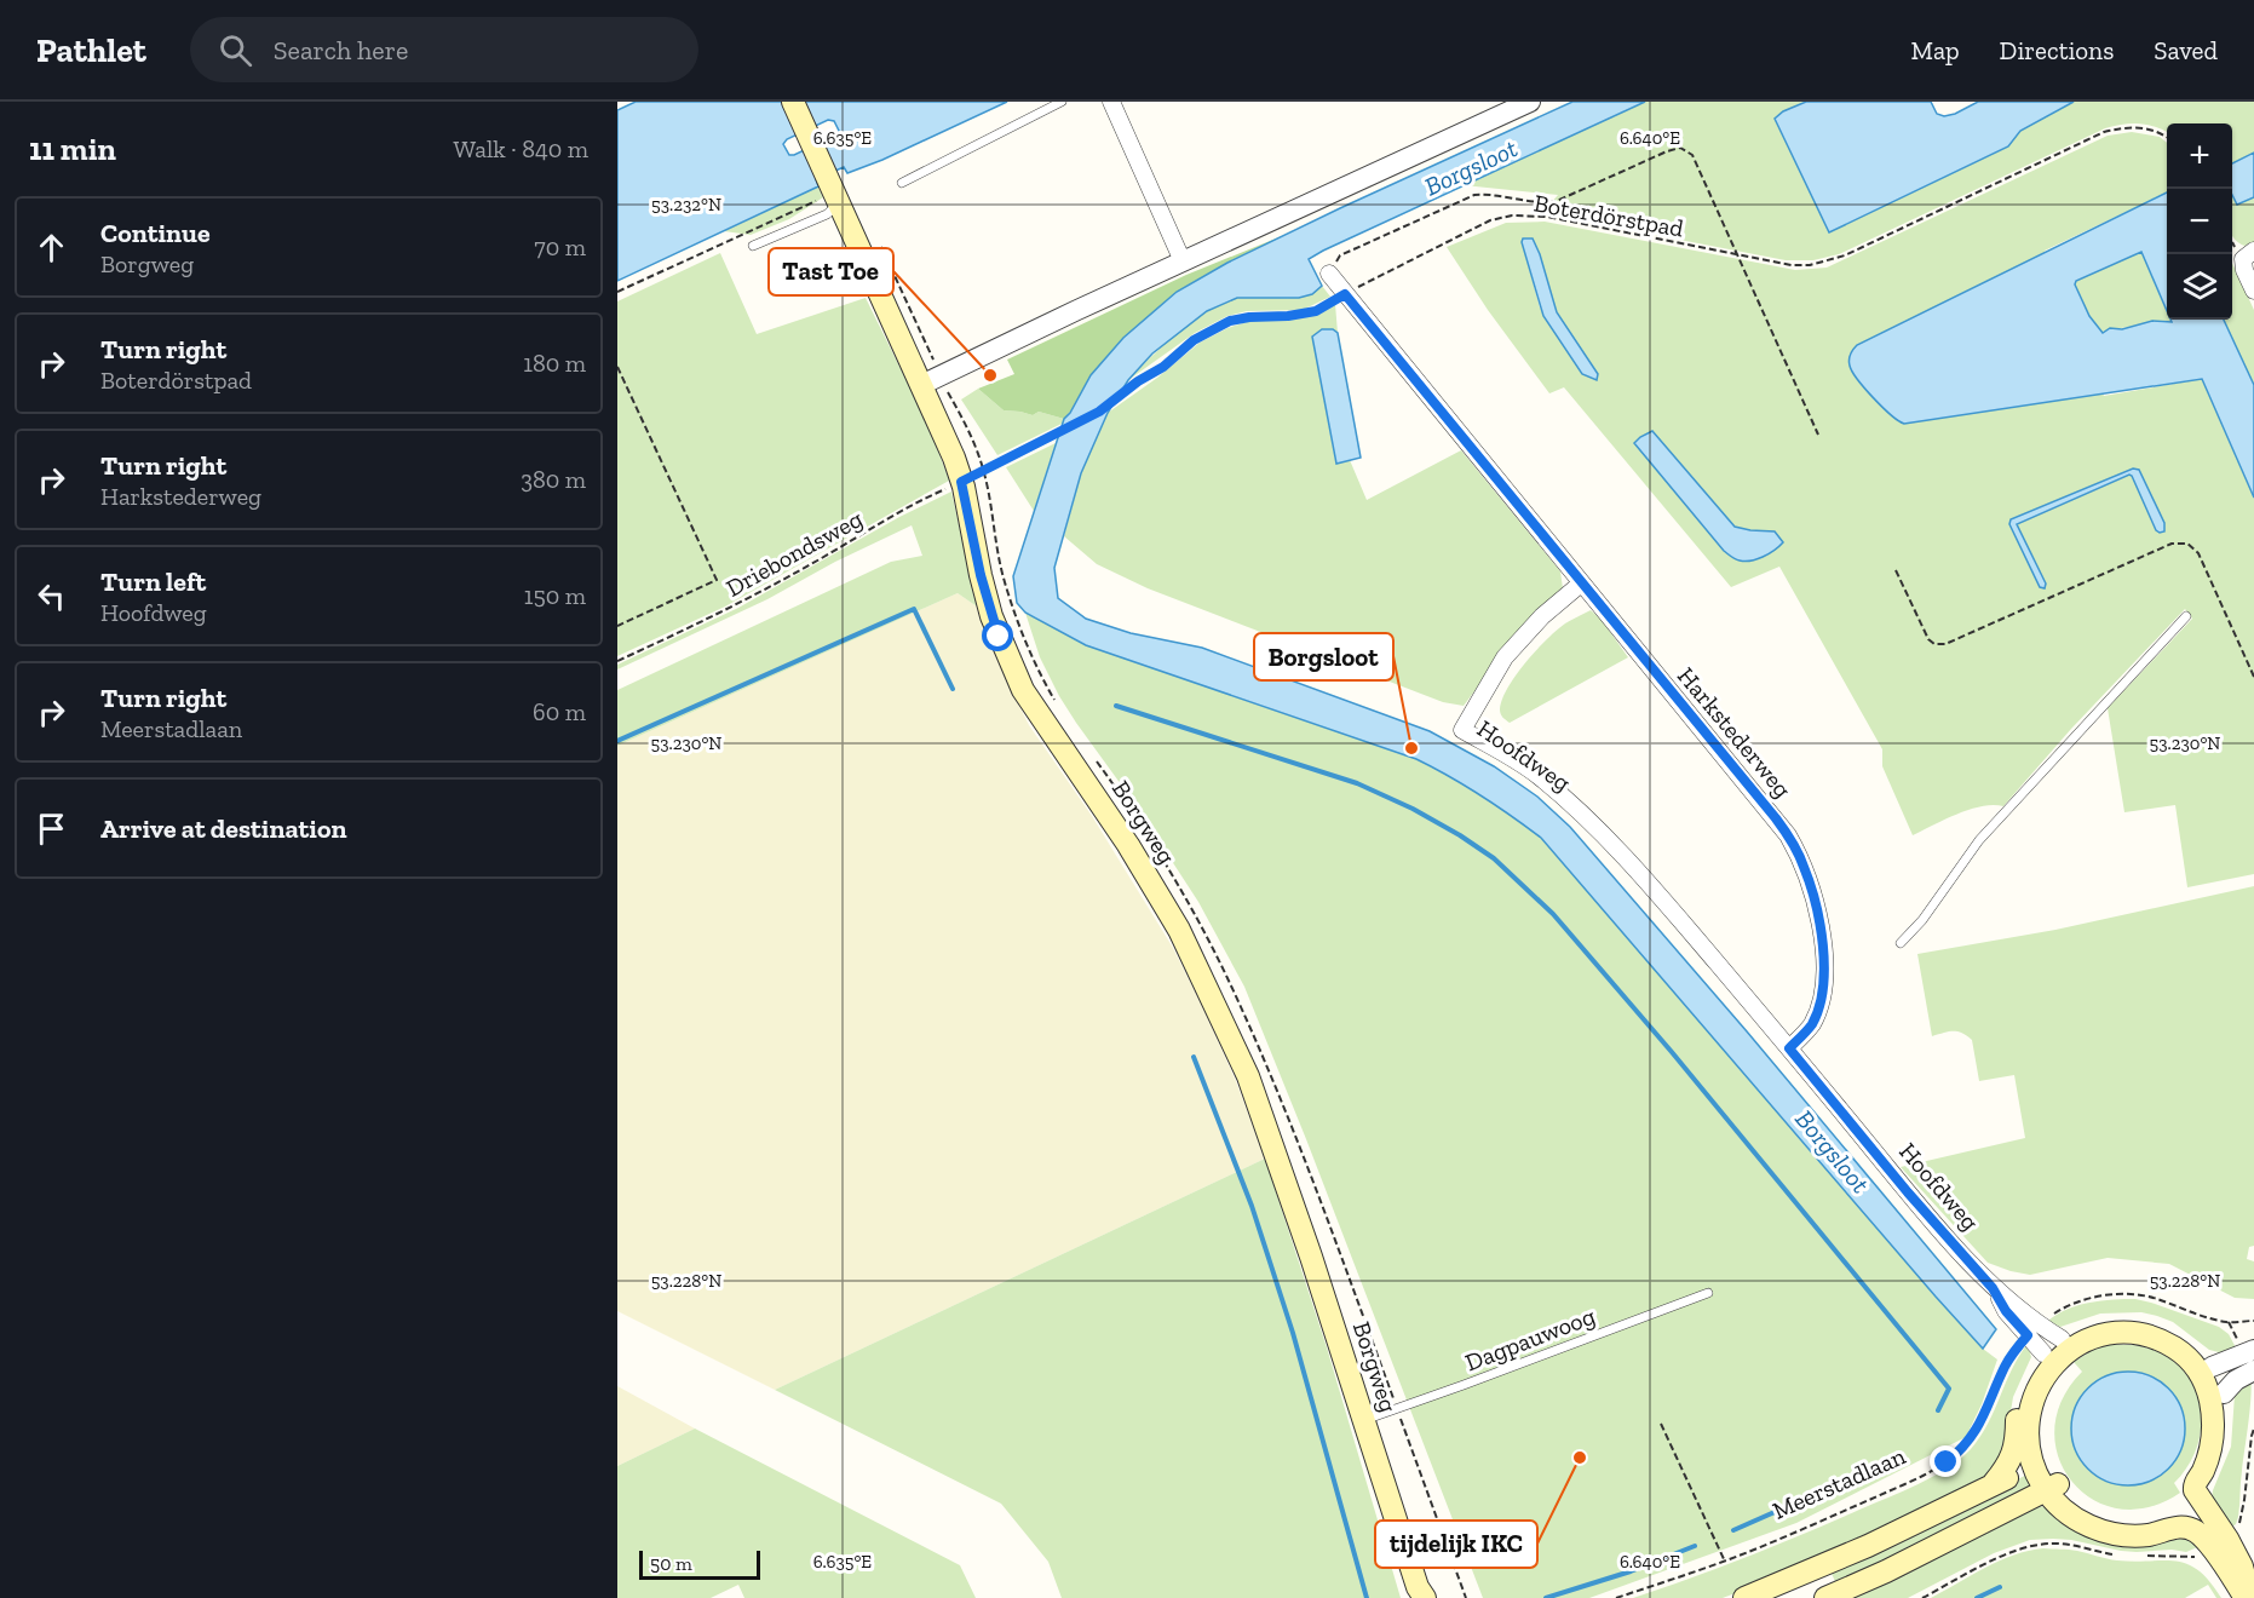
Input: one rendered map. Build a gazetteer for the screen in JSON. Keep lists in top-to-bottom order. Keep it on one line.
{"streets":{"main road":["Borgweg"],"street":["Harkstederweg","Hoofdweg"],"lane":["Dagpauwoog"],"path":["Boterdörstpad","Driebondsweg","Meerstadlaan"]},"crossings":[["Boterdörstpad","Driebondsweg"],["Boterdörstpad","Harkstederweg"],["Driebondsweg","Borgweg"],["Harkstederweg","Hoofdweg"],["Hoofdweg","Meerstadlaan"],["Borgweg","Dagpauwoog"]],"water":["Borgsloot"],"places":["Tast Toe","Borgsloot","tijdelijk IKC"],"scale_bar":"50 m","page":{"header":"Pathlet","search":"Search here","nav":["Map","Directions","Saved"],"heading":["11 min","Walk · 840 m"],"map_buttons":["+","−"],"list":[["Continue","Borgweg","70 m"],["Turn right","Boterdörstpad","180 m"],["Turn right","Harkstederweg","380 m"],["Turn left","Hoofdweg","150 m"],["Turn right","Meerstadlaan","60 m"],"Arrive at destination"],"scale":"50 m"},"coordinates":["6.635°E","6.640°E","53.232°N","53.230°N","53.228°N"]}
